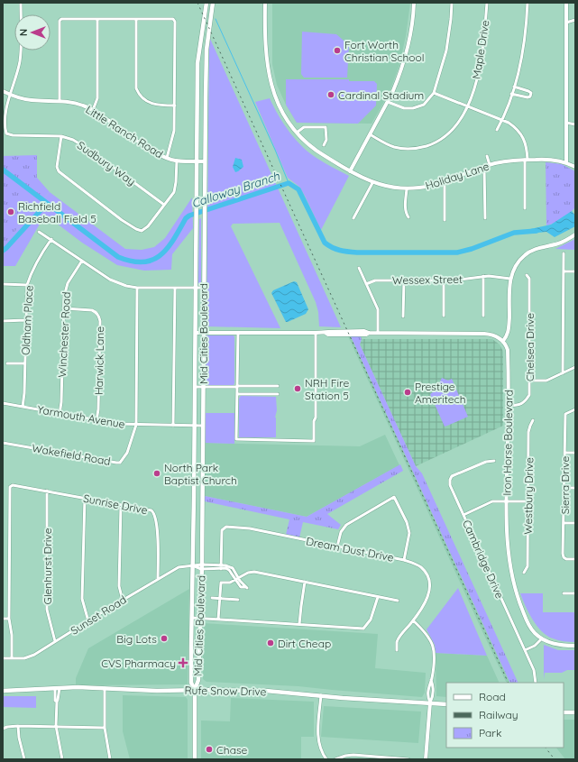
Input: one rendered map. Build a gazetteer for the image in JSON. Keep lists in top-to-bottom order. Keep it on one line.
{"streets":{"main road":["Mid Cities Boulevard","Rufe Snow Drive"],"street":["Maple Drive","Little Ranch Road","Sudbury Way","Holiday Lane","Wessex Street","Oldham Place","Winchester Road","Chelsea Drive","Harwick Lane","Yarmouth Avenue","Iron Horse Boulevard","Wakefield Road","Sierra Drive","Westbury Drive","Sunrise Drive","Dream Dust Drive","Cambridge Drive","Glenhurst Drive","Sunset Road"]},"crossings":[["Little Ranch Road","Sudbury Way"],["Little Ranch Road","Mid Cities Boulevard"],["Oldham Place","Yarmouth Avenue"],["Mid Cities Boulevard","Yarmouth Avenue"],["Mid Cities Boulevard","Sunset Road"],["Mid Cities Boulevard","Rufe Snow Drive"],["Winchester Road","Harwick Lane"],["Winchester Road","Yarmouth Avenue"],["Chelsea Drive","Iron Horse Boulevard"],["Harwick Lane","Yarmouth Avenue"],["Yarmouth Avenue","Wakefield Road"],["Sunrise Drive","Glenhurst Drive"],["Sunrise Drive","Sunset Road"],["Glenhurst Drive","Sunset Road"]],"water":["Calloway Branch"],"places":{"other":["Fort Worth Christian School","Cardinal Stadium","Richfield Baseball Field 5","NRH Fire Station 5","Prestige Ameritech","North Park Baptist Church","Big Lots","Dirt Cheap","Chase"],"health":["CVS Pharmacy"]},"legend":["Road","Railway","Park"],"north":"left"}
